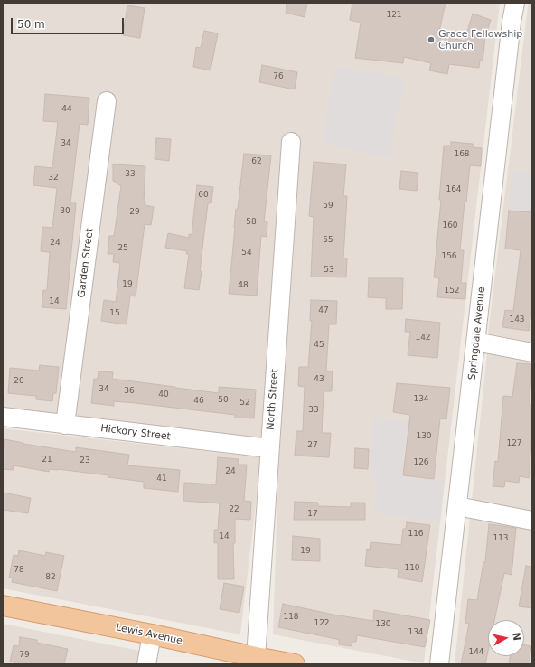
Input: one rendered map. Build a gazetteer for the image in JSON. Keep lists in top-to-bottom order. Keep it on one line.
{"streets":{"main road":["Lewis Avenue"],"street":["Garden Street","Springdale Avenue","North Street","Hickory Street"]},"crossings":[["Garden Street","Hickory Street"],["North Street","Hickory Street"],["North Street","Lewis Avenue"]],"places":["Grace Fellowship Church"],"house_numbers":["121","76","44","34","168","62","33","32","164","60","59","30","29","58","160","55","24","25","54","156","53","19","48","152","14","47","15","143","142","45","43","20","34","36","40","134","50","46","52","33","130","127","27","21","23","126","24","41","22","17","116","14","113","19","110","78","82","118","122","130","134","144","79"],"scale_bar":"50 m","north":"right"}
